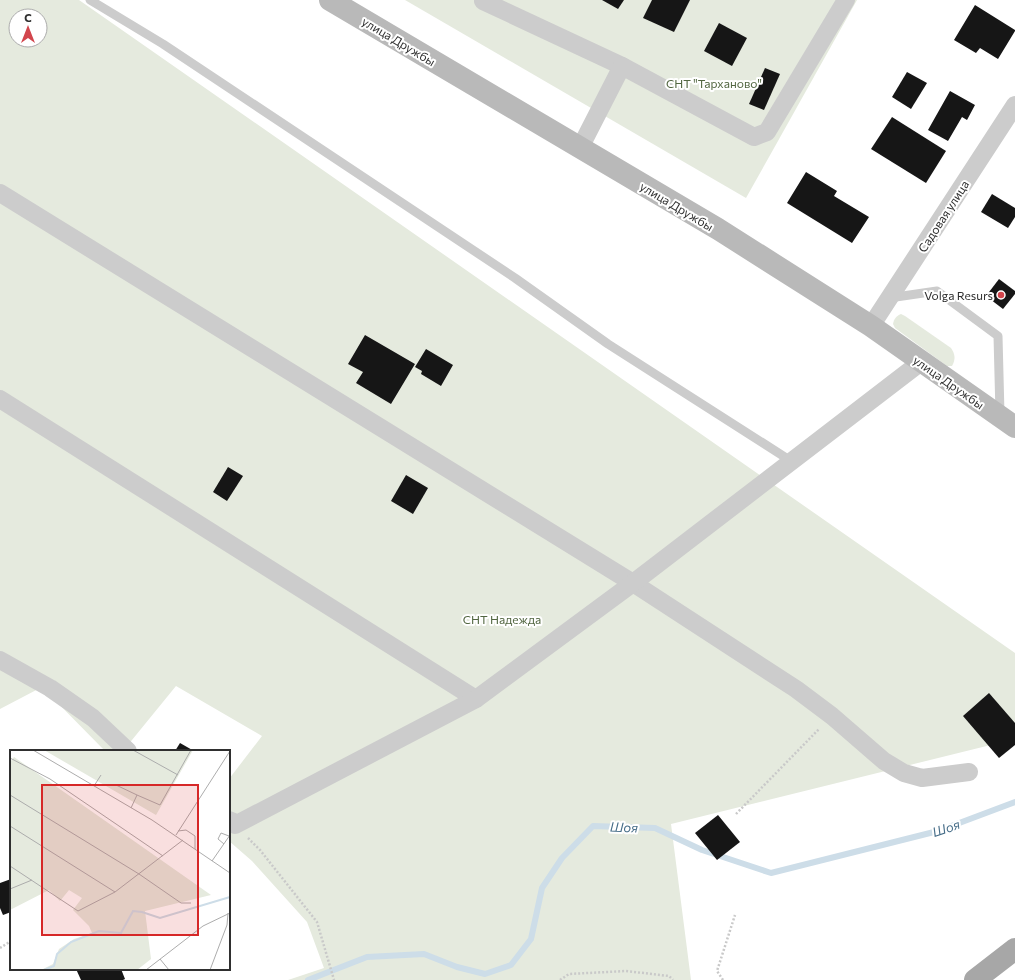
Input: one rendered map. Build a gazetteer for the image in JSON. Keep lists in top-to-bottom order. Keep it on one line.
{"streets":{"main road":["улица Дружбы"],"street":["Садовая улица"]},"crossings":[["улица Дружбы","Садовая улица"]],"water":["Шоя"],"parks":["СНТ \"Тарханово\"","СНТ Надежда"],"places":["Volga Resurs"],"north":"top"}
